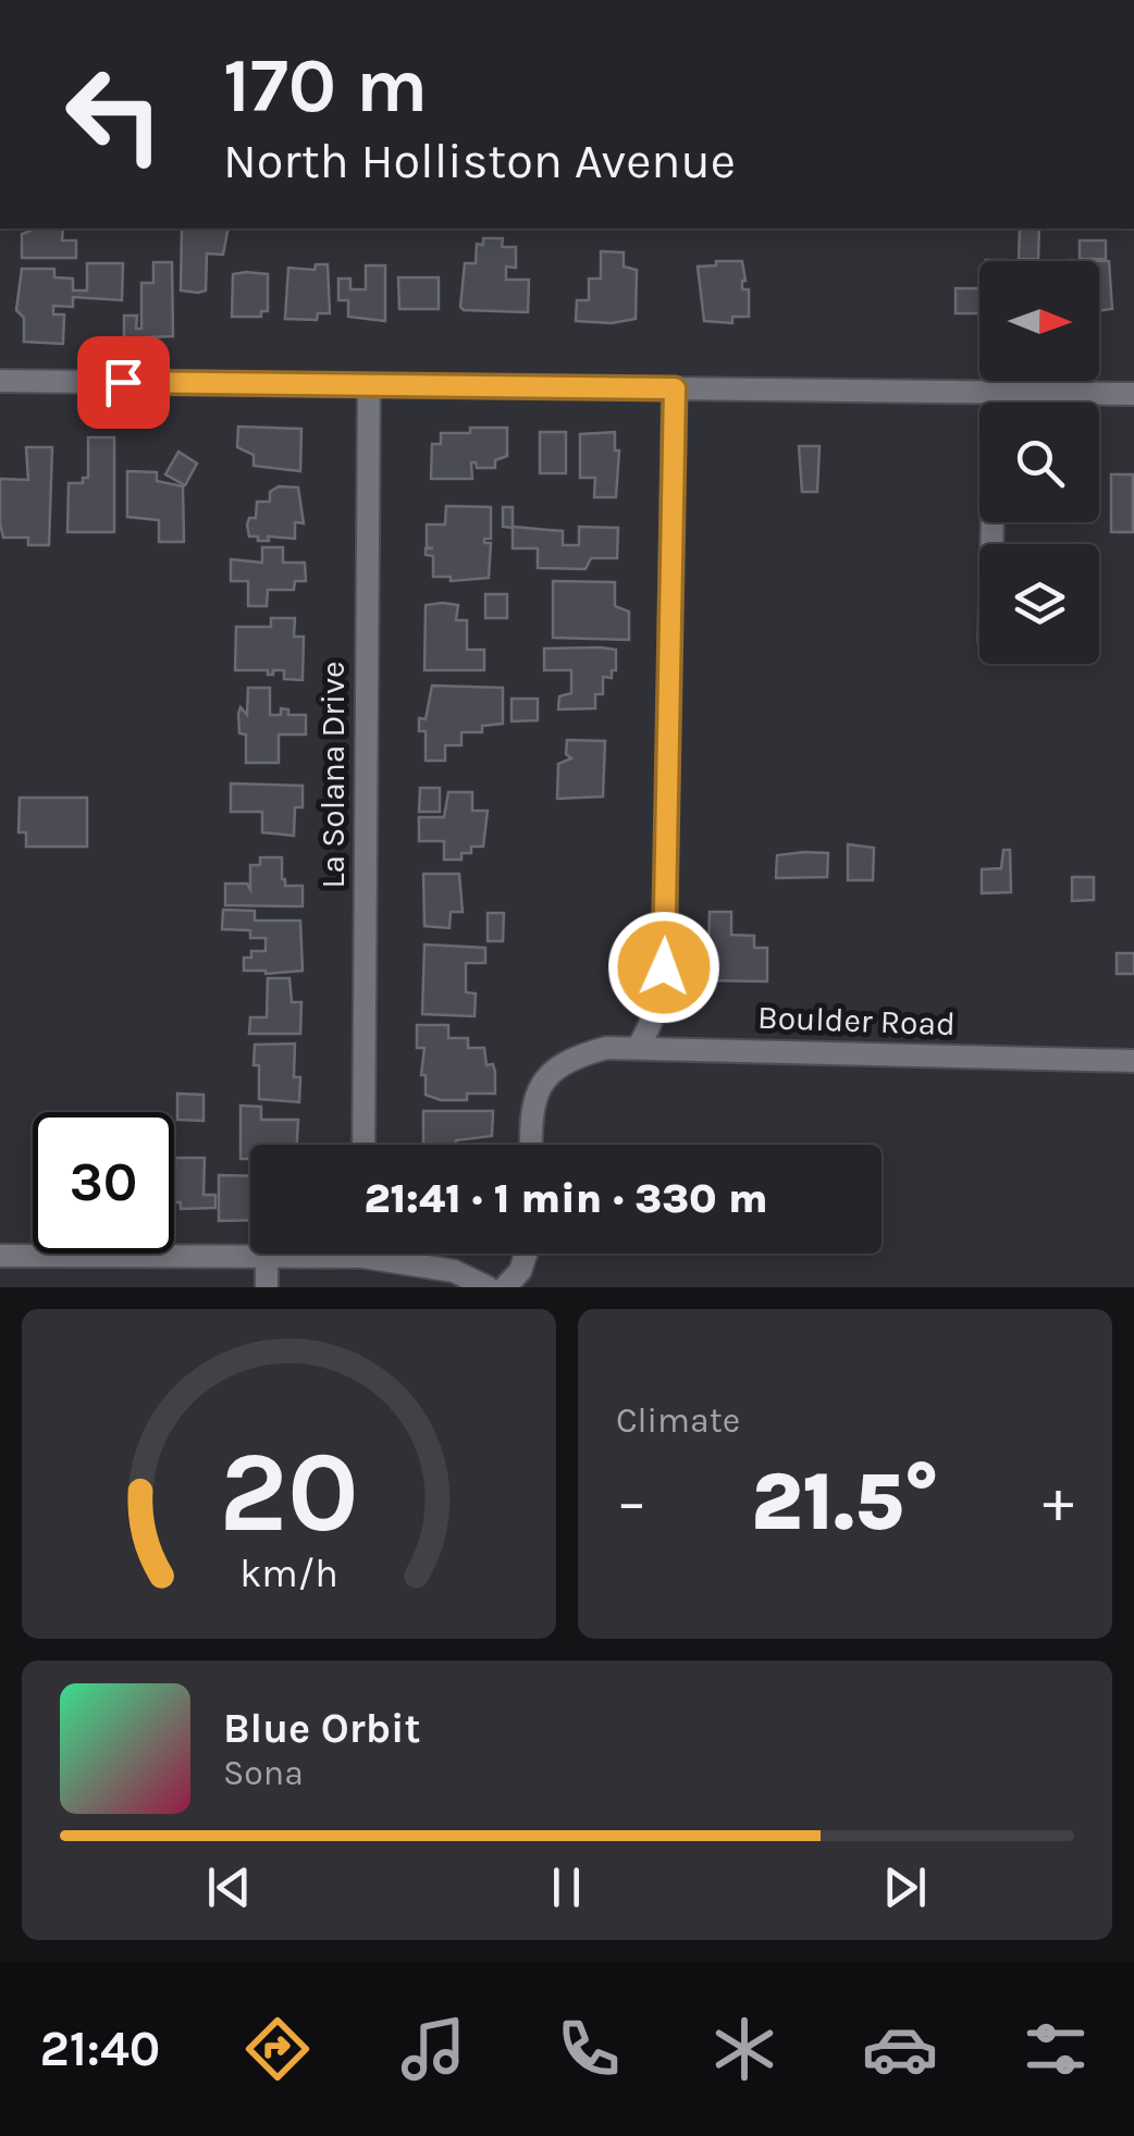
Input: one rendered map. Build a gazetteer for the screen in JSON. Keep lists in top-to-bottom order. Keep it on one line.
{"streets":{"street":["La Solana Drive","Boulder Road"]},"north":"right","page":{"turn":["170 m","North Holliston Avenue"],"limit":"30","trip":"21:41 · 1 min · 330 m","tile":"Climate","heat":["−","21.5°","+"],"song":["Blue Orbit","Sona"],"tabs":"21:40","gauge":["20","km/h"]}}
